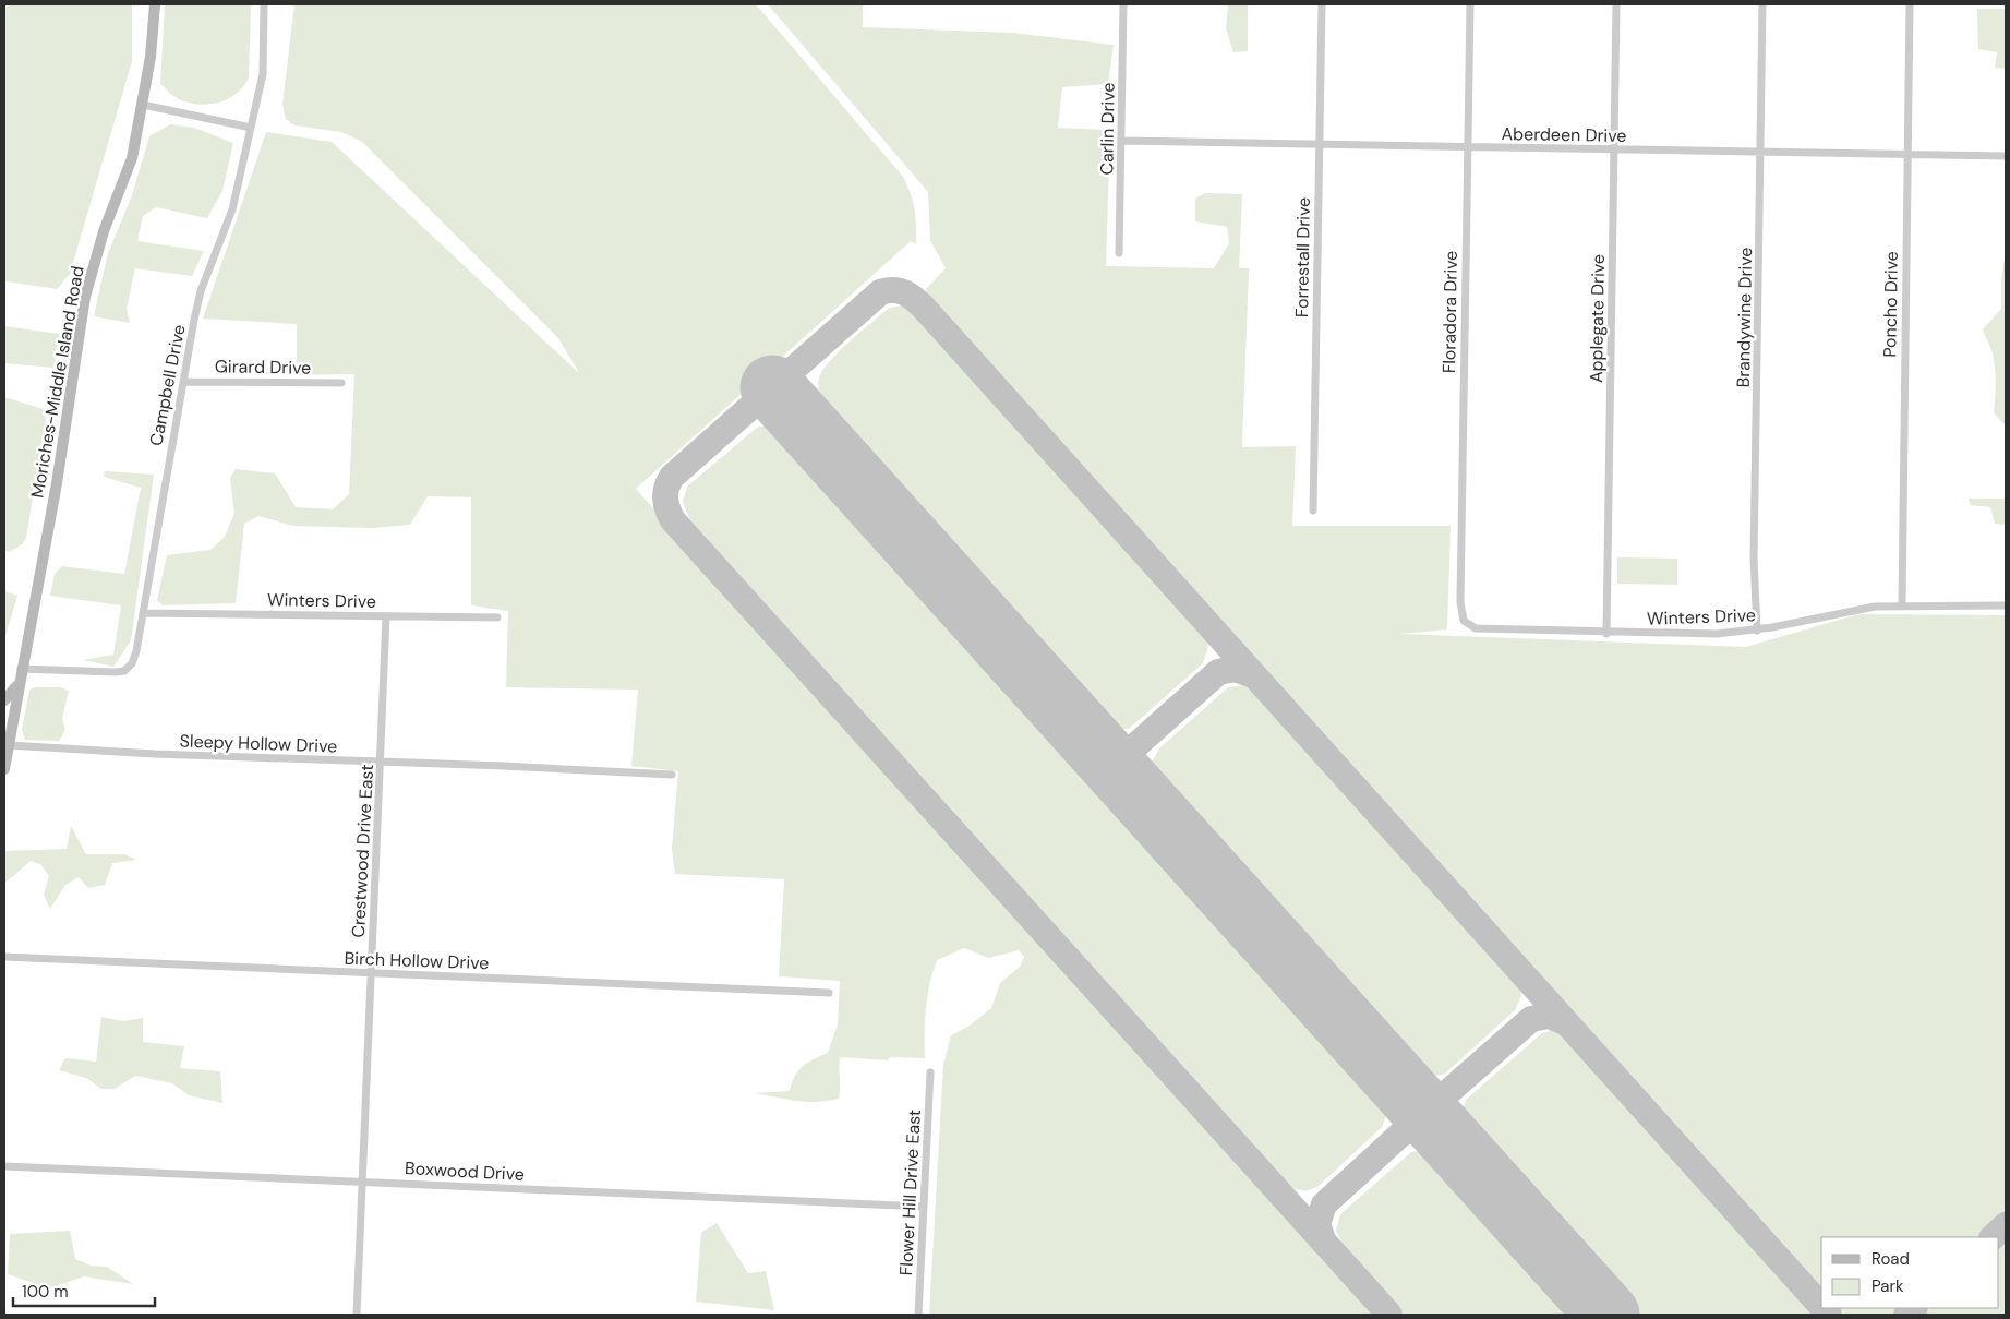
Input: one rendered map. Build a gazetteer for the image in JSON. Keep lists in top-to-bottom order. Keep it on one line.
{"streets":{"main road":["Moriches-Middle Island Road"],"street":["Carlin Drive","Aberdeen Drive","Forrestall Drive","Poncho Drive","Floradora Drive","Brandywine Drive","Applegate Drive","Girard Drive","Campbell Drive","Winters Drive","Sleepy Hollow Drive","Crestwood Drive East","Birch Hollow Drive","Boxwood Drive","Flower Hill Drive East"]},"crossings":[["Carlin Drive","Aberdeen Drive"],["Aberdeen Drive","Forrestall Drive"],["Aberdeen Drive","Poncho Drive"],["Aberdeen Drive","Floradora Drive"],["Aberdeen Drive","Brandywine Drive"],["Aberdeen Drive","Applegate Drive"],["Poncho Drive","Winters Drive"],["Floradora Drive","Winters Drive"],["Brandywine Drive","Winters Drive"],["Applegate Drive","Winters Drive"],["Girard Drive","Campbell Drive"],["Moriches-Middle Island Road","Campbell Drive"],["Moriches-Middle Island Road","Sleepy Hollow Drive"],["Campbell Drive","Winters Drive"],["Winters Drive","Crestwood Drive East"],["Sleepy Hollow Drive","Crestwood Drive East"],["Crestwood Drive East","Birch Hollow Drive"],["Crestwood Drive East","Boxwood Drive"],["Boxwood Drive","Flower Hill Drive East"]],"legend":["Road","Park"],"scale_bar":"100 m"}
